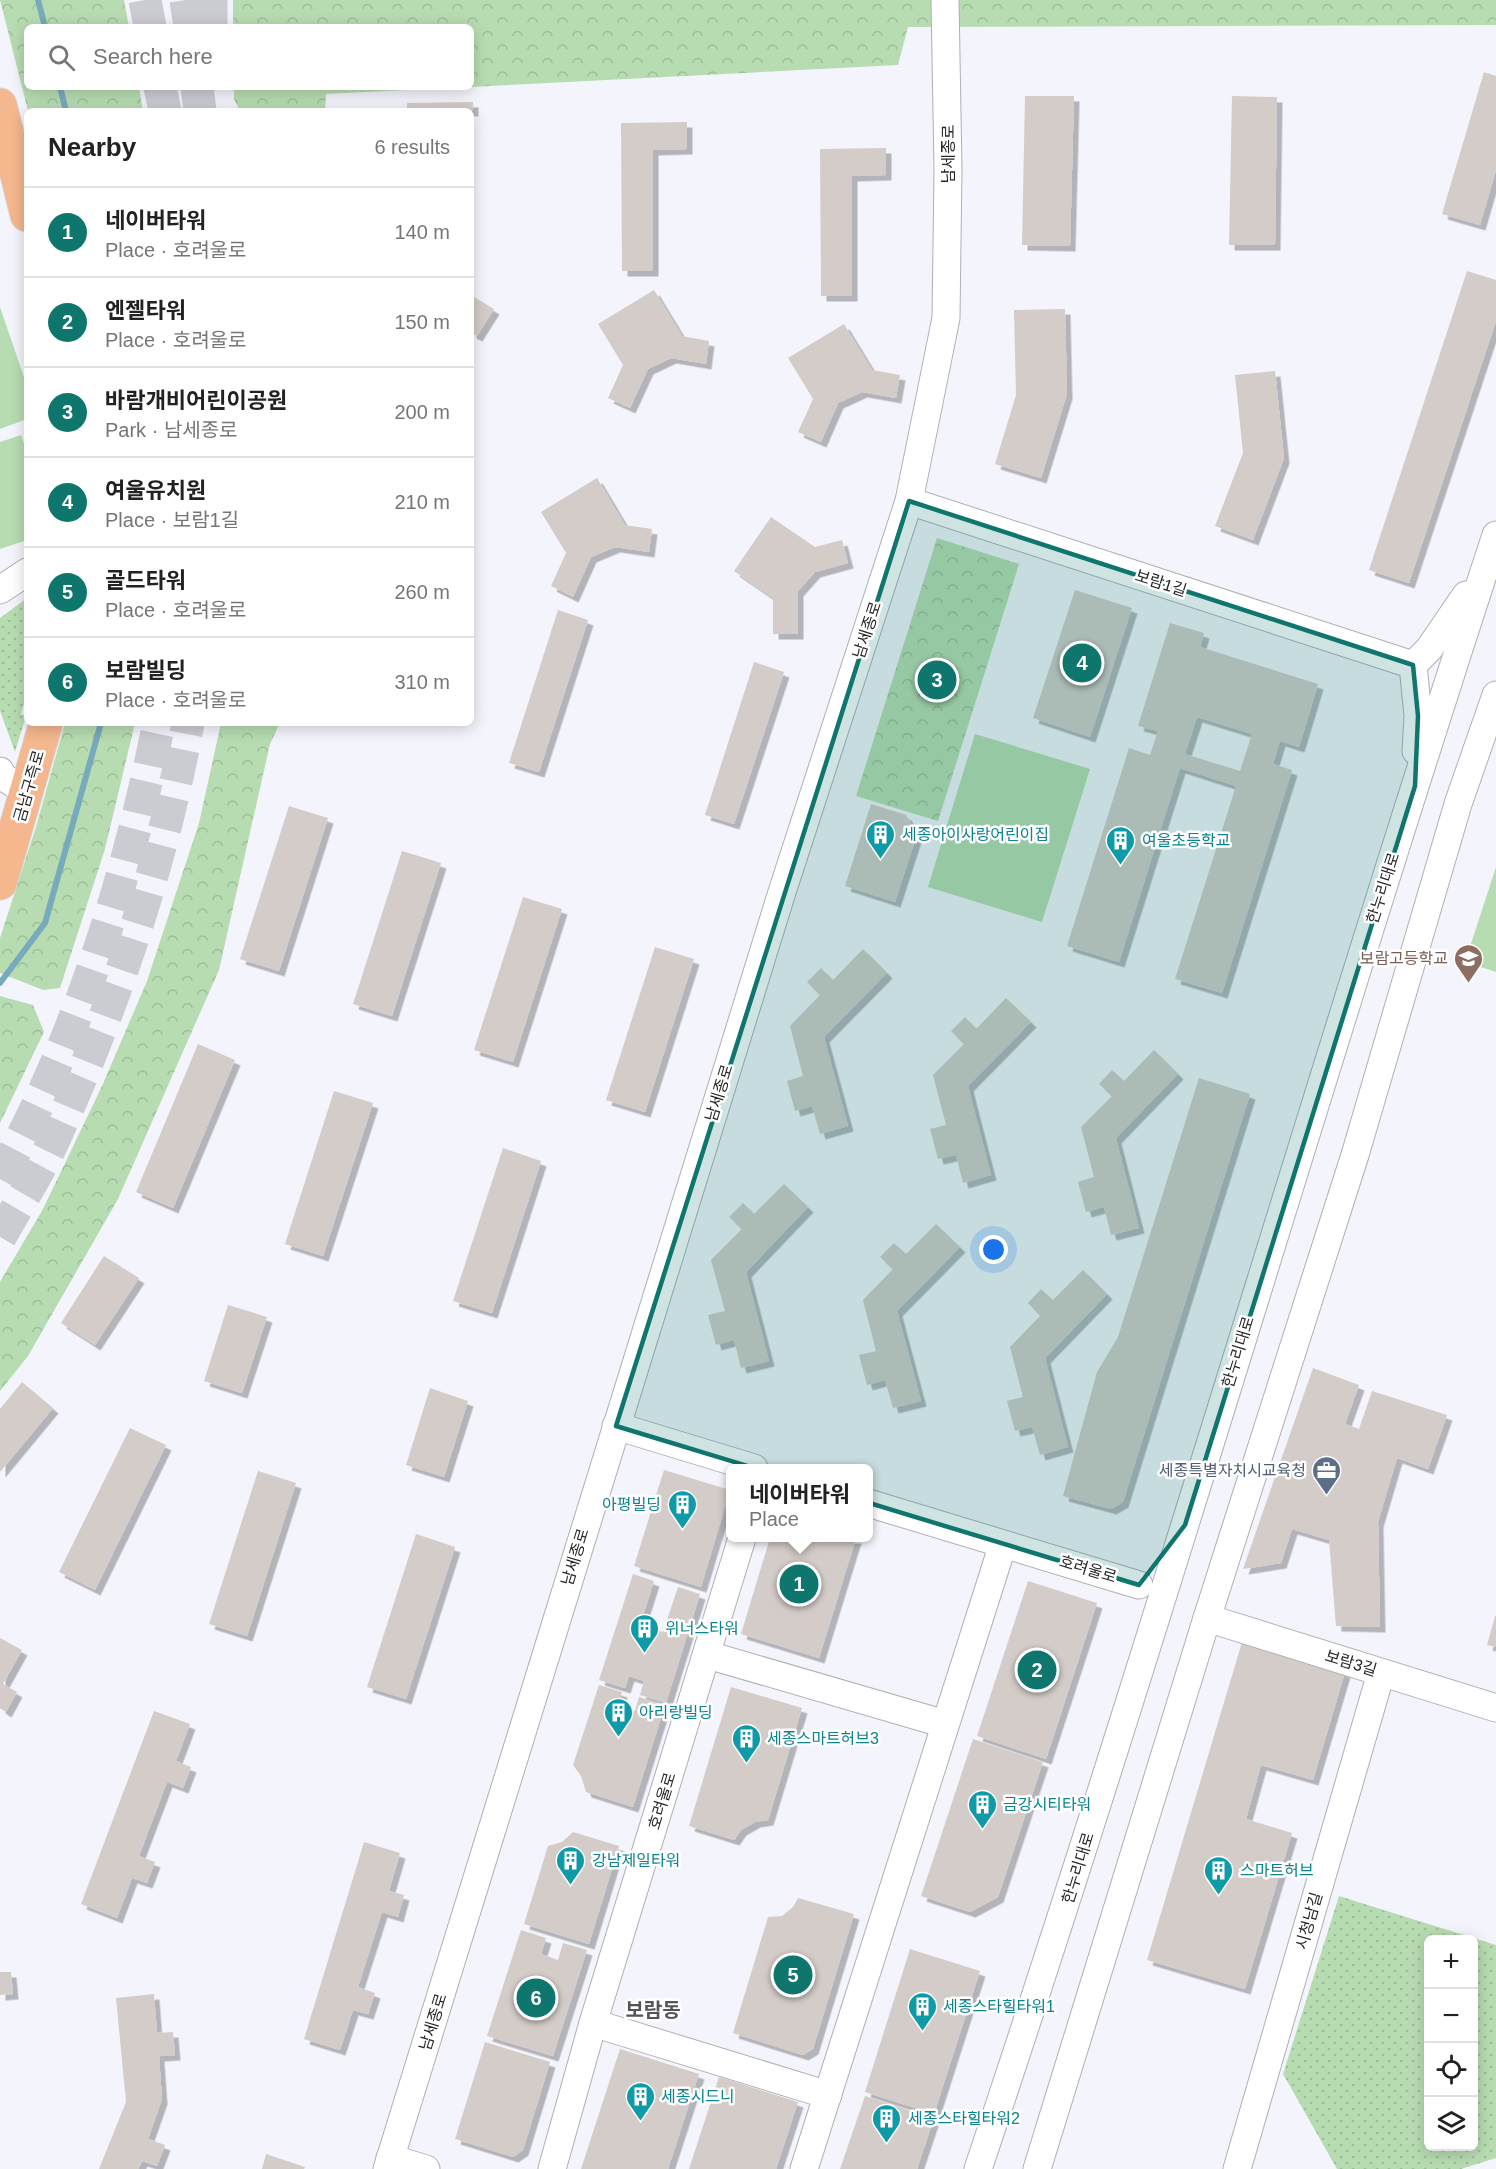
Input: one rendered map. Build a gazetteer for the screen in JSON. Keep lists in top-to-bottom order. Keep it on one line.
{"streets":{"main road":["금남구즉로"],"street":["남세종로","보람1길","한누리대로","호려울로","보람3길","시청남길"]},"crossings":[["남세종로","보람1길"],["보람3길","시청남길"]],"districts":["보람동"],"places":{"building":["세종아이사랑어린이집","여울초등학교","아평빌딩","위너스타워","아리랑빌딩","세종스마트허브3","금강시티타워","강남제일타워","스마트허브","세종스타힐타워1","세종시드니","세종스타힐타워2"],"school or university":["보람고등학교"],"office":["세종특별자치시교육청"]},"page":{"search":"Search here","heading":["Nearby","6 results"],"list":[{"mark":"1","name":"네이버타워","note":"Place · 호려울로","value":"140 m"},{"mark":"2","name":"엔젤타워","note":"Place · 호려울로","value":"150 m"},{"mark":"3","name":"바람개비어린이공원","note":"Park · 남세종로","value":"200 m"},{"mark":"4","name":"여울유치원","note":"Place · 보람1길","value":"210 m"},{"mark":"5","name":"골드타워","note":"Place · 호려울로","value":"260 m"},{"mark":"6","name":"보람빌딩","note":"Place · 호려울로","value":"310 m"}],"pins":["4","3","1","2","5","6"],"popup":["네이버타워","Place"],"map_buttons":["+","−"]}}
